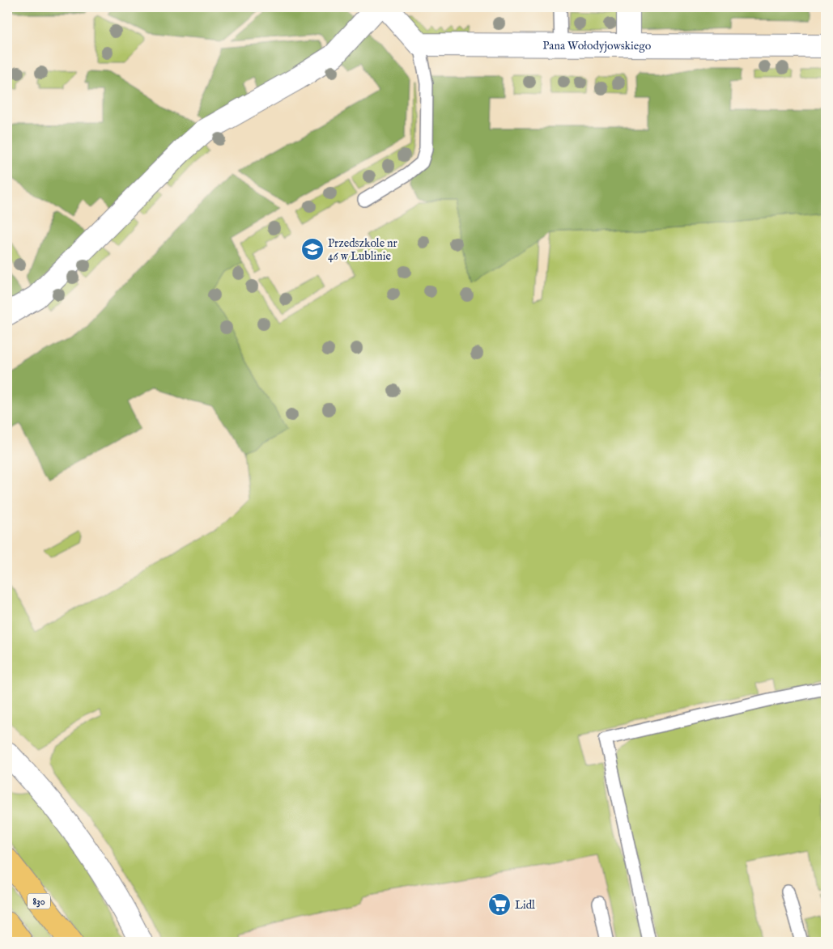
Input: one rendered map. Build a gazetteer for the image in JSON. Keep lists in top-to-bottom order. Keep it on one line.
{"streets":{"main road":["830"],"street":["Pana Wołodyjowskiego"]},"places":{"school or university":["Przedszkole nr 46 w Lublinie"],"supermarket":["Lidl"]}}
